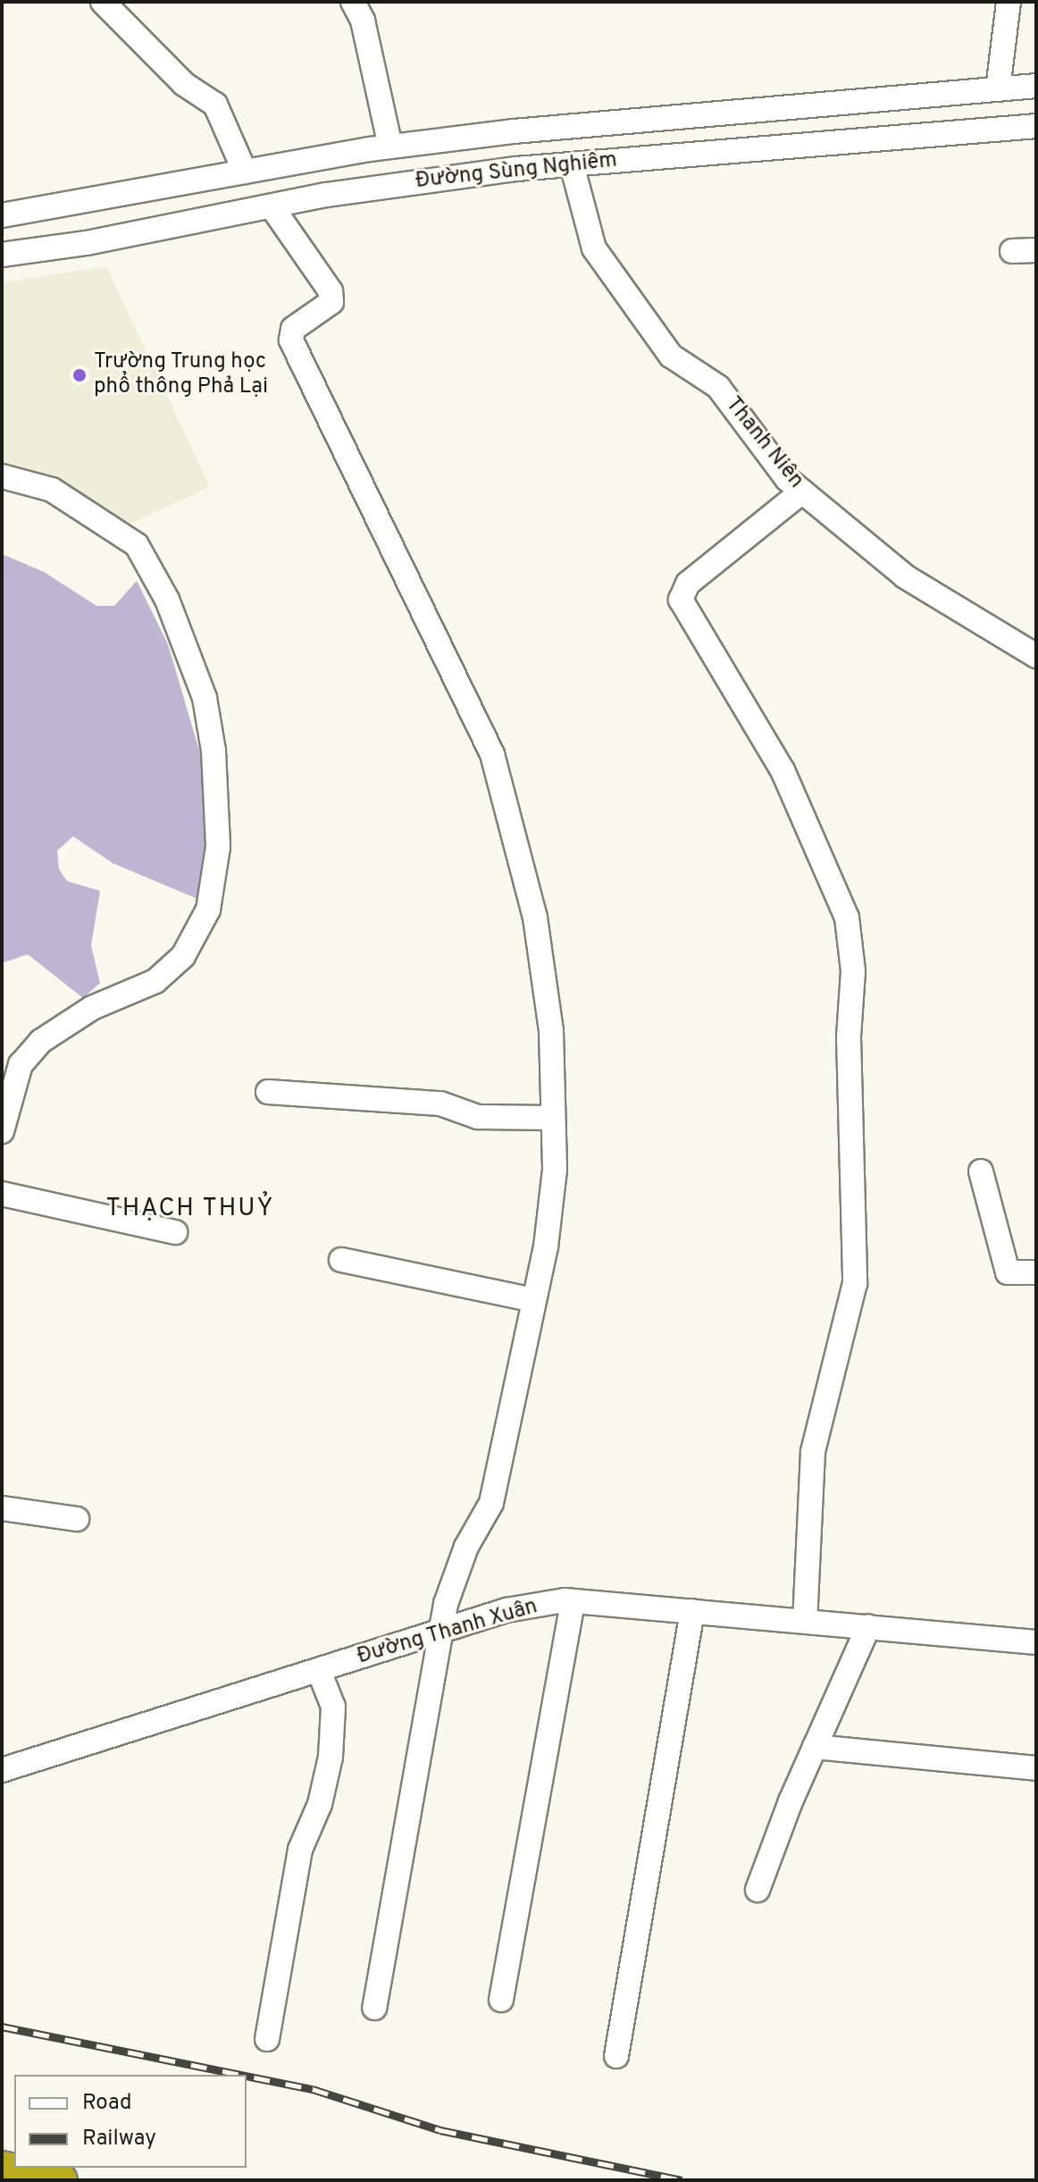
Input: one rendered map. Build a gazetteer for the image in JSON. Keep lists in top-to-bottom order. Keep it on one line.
{"streets":{"street":["Đường Sùng Nghiêm","Thanh Niên","Đường Thanh Xuân"]},"crossings":[["Đường Sùng Nghiêm","Thanh Niên"]],"districts":["THẠCH THUỶ"],"places":["Trường Trung học phổ thông Phả Lại"],"legend":["Road","Railway"]}
